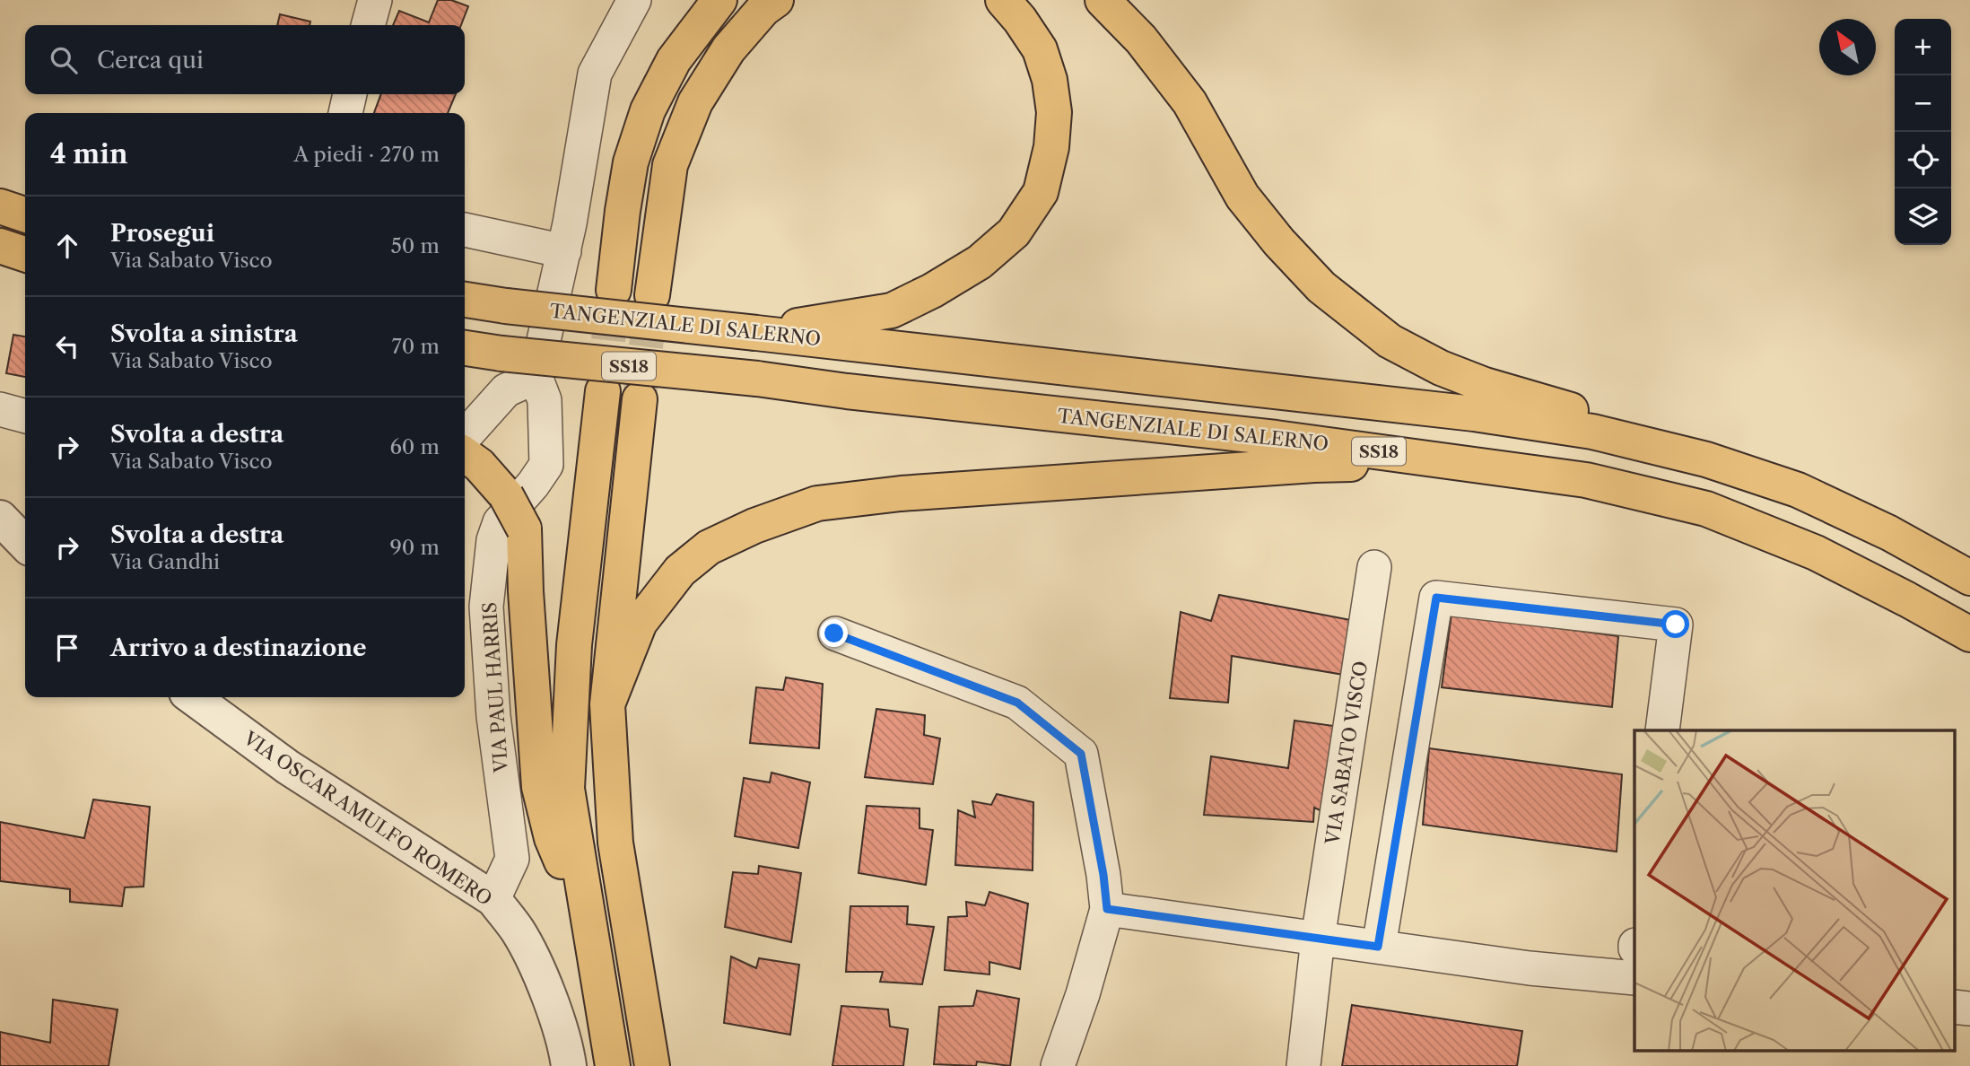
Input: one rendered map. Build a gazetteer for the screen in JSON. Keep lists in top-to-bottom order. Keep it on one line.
{"streets":{"highway":["TANGENZIALE DI SALERNO","SS18"],"street":["VIA PAUL HARRIS","VIA SABATO VISCO","VIA OSCAR AMULFO ROMERO"]},"crossings":[["VIA PAUL HARRIS","VIA OSCAR AMULFO ROMERO"]],"north":"top left","page":{"map_buttons":["+","−"],"search":"Cerca qui","heading":["4 min","A piedi · 270 m"],"list":[["Prosegui","Via Sabato Visco","50 m"],["Svolta a sinistra","Via Sabato Visco","70 m"],["Svolta a destra","Via Sabato Visco","60 m"],["Svolta a destra","Via Gandhi","90 m"],"Arrivo a destinazione"]}}
